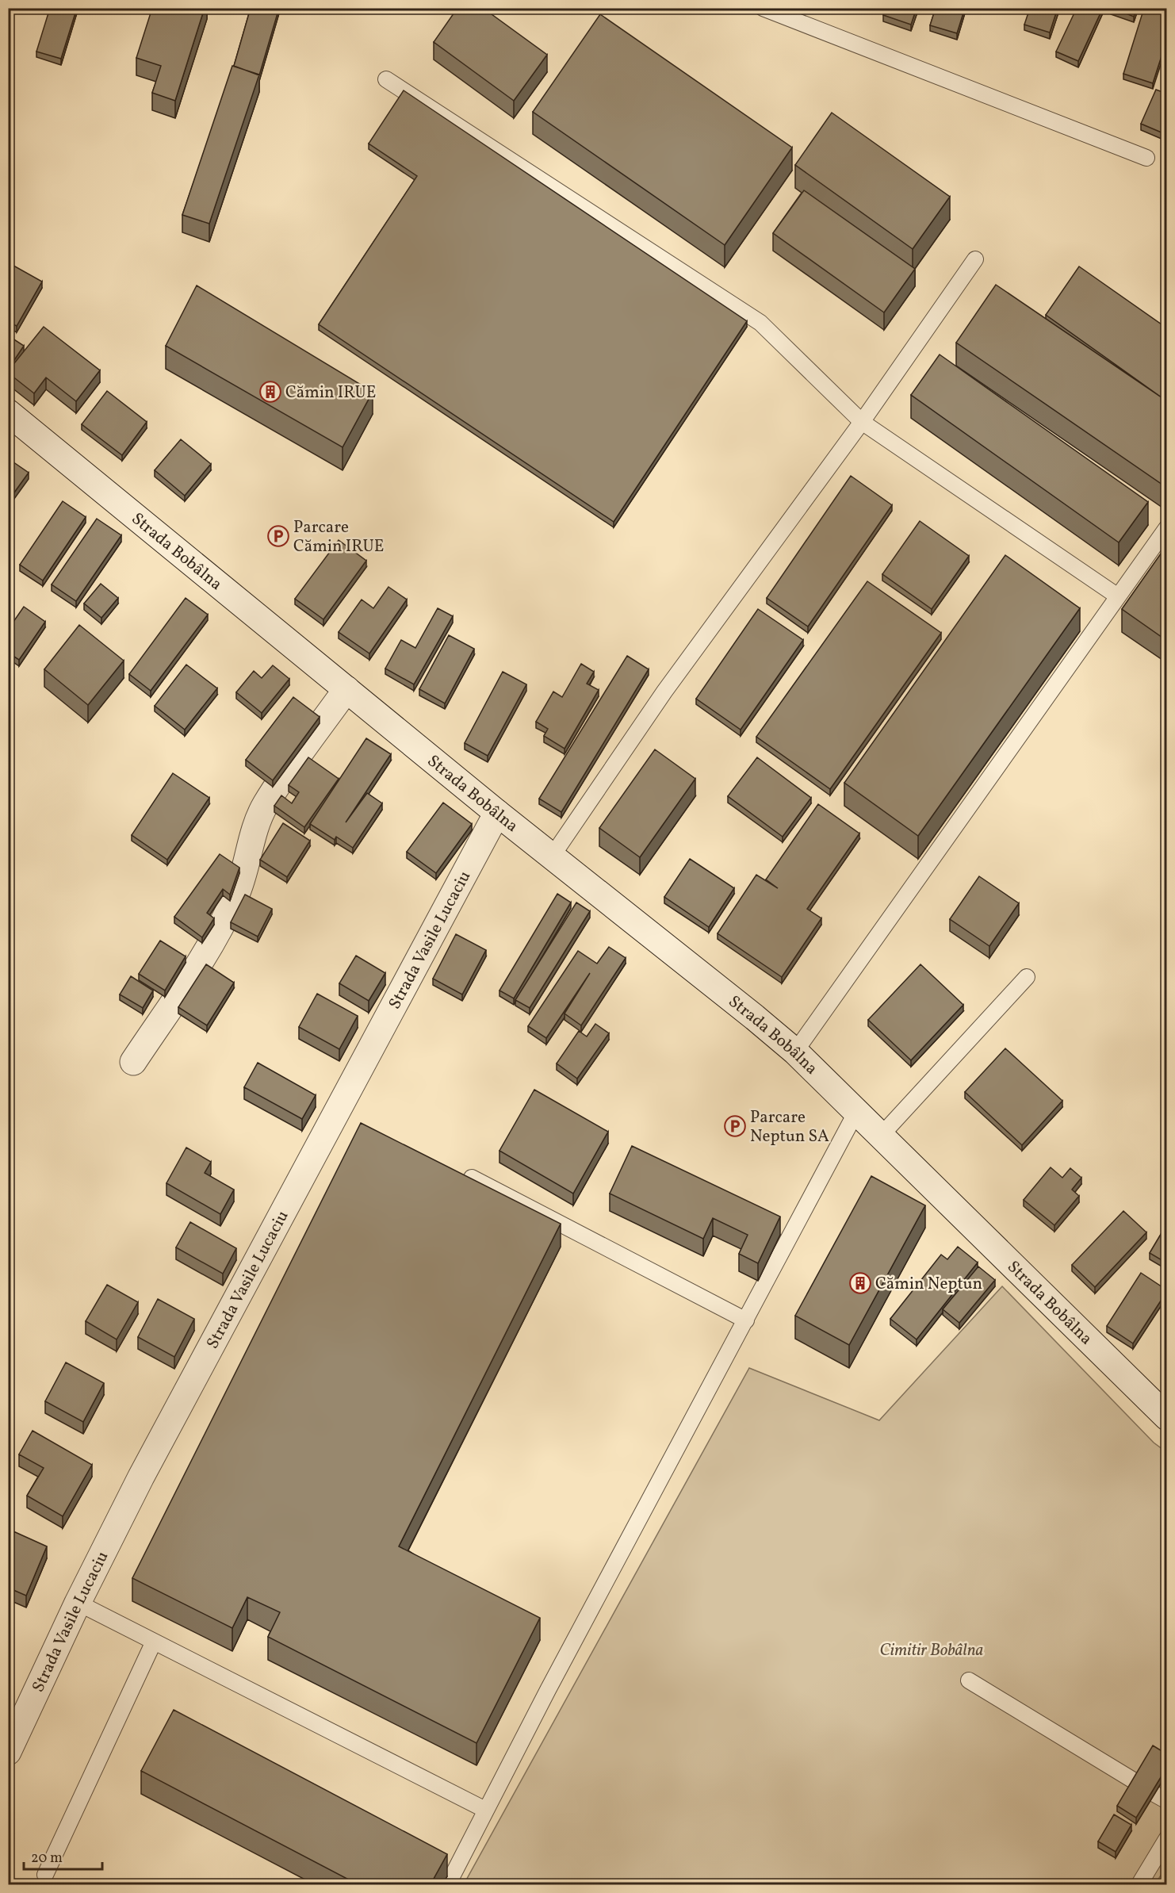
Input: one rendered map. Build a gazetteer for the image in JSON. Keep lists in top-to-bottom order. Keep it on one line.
{"streets":{"main road":["Strada Bobâlna","Strada Vasile Lucaciu"]},"crossings":[["Strada Bobâlna","Strada Vasile Lucaciu"]],"parks":["Cimitir Bobâlna"],"places":{"building":["Cămin IRUE","Cămin Neptun"],"parking":["Parcare Cămin IRUE","Parcare Neptun SA"]},"scale_bar":"20 m"}
